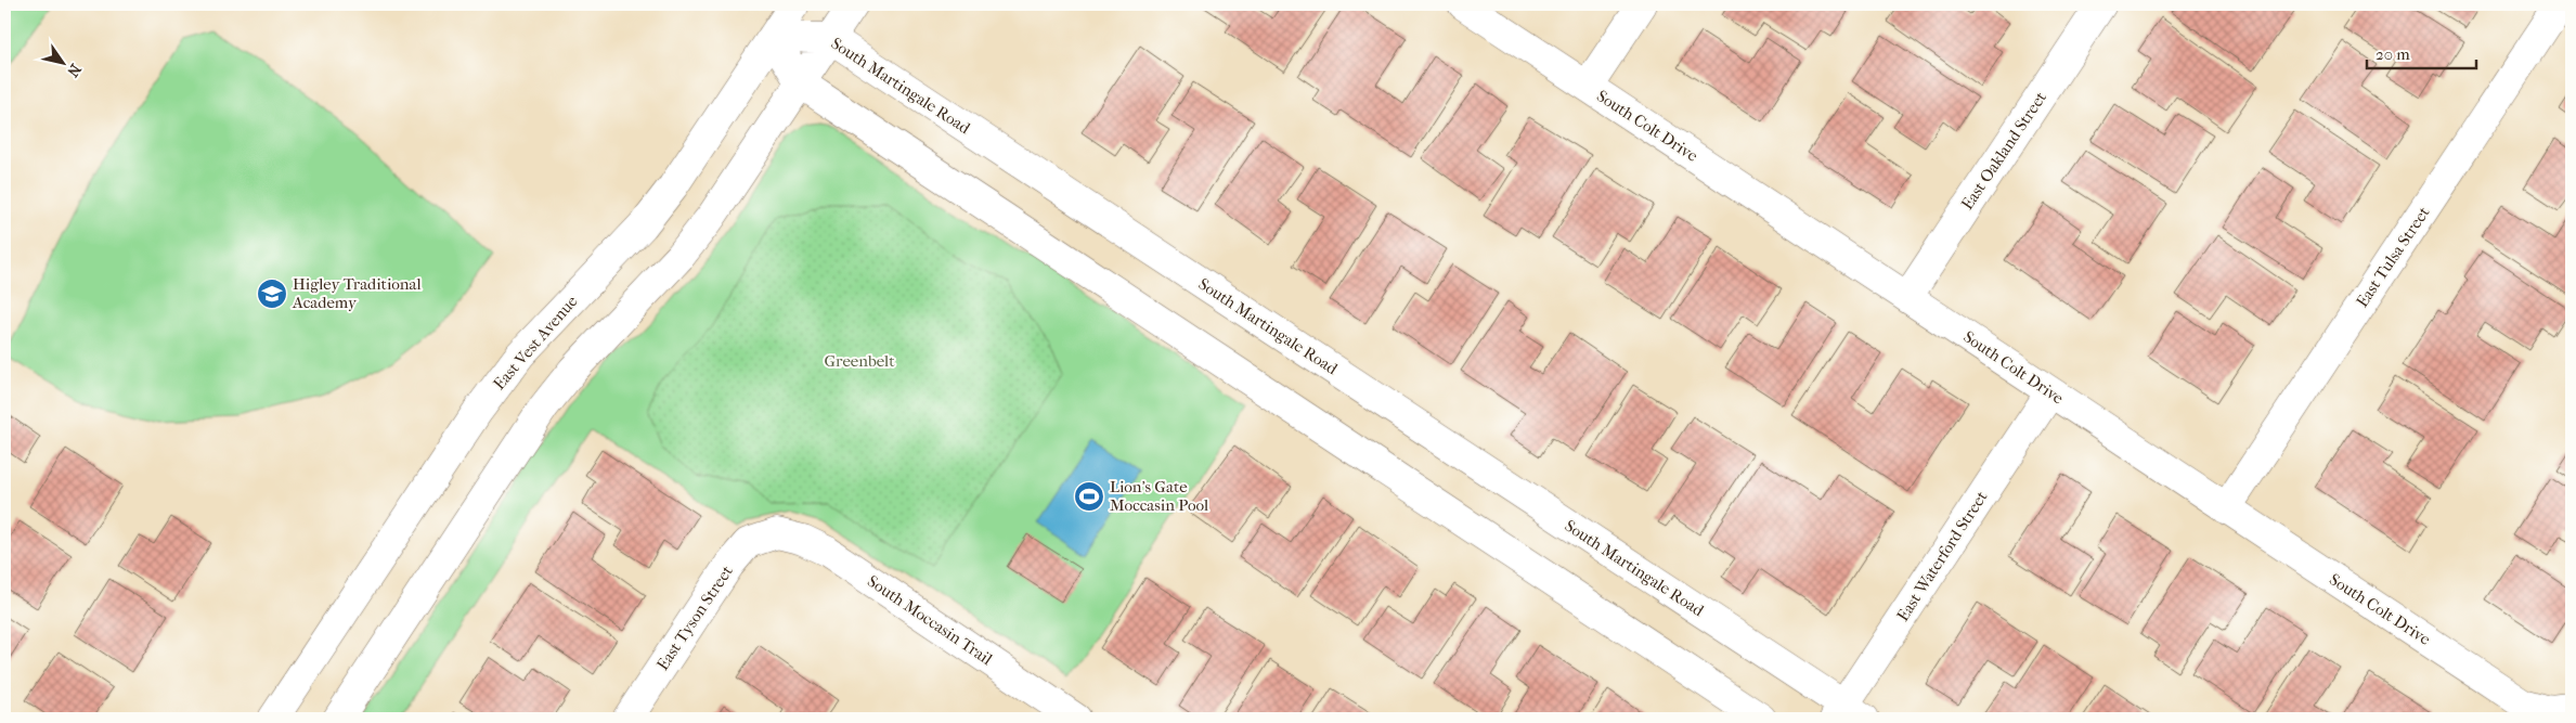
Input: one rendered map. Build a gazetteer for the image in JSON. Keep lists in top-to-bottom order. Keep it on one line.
{"streets":{"street":["South Martingale Road","South Colt Drive","East Oakland Street","East Tulsa Street","East Vest Avenue","East Waterford Street","East Tyson Street","South Moccasin Trail"]},"crossings":[["South Martingale Road","East Vest Avenue"],["South Martingale Road","East Waterford Street"],["South Colt Drive","East Oakland Street"],["South Colt Drive","East Tulsa Street"],["South Colt Drive","East Waterford Street"],["East Tyson Street","South Moccasin Trail"]],"parks":["Greenbelt"],"places":{"school or university":["Higley Traditional Academy"],"sports":["Lion's Gate Moccasin Pool"]},"scale_bar":"20 m","north":"bottom right"}
